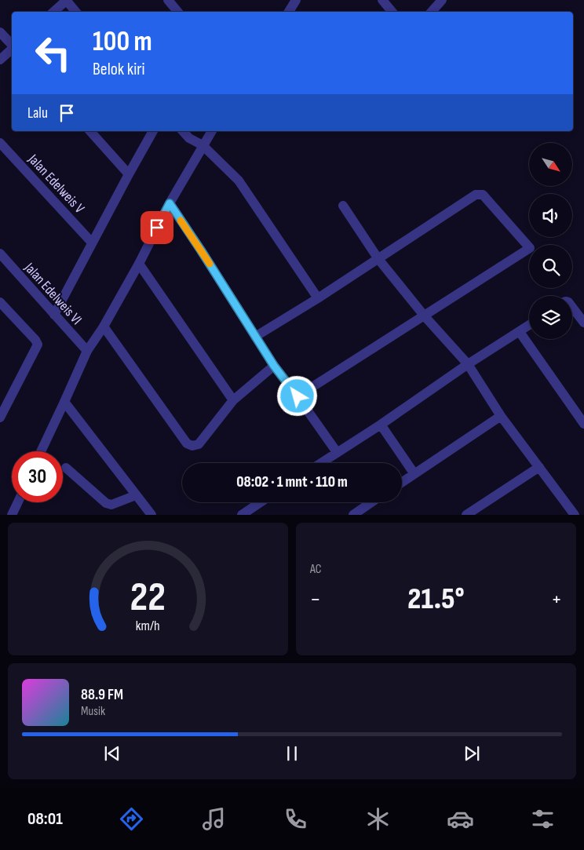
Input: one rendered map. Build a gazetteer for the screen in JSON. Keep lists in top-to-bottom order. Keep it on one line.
{"streets":{"street":["Jalan Edelweis V","Jalan Edelweis VI"]},"north":"bottom right","page":{"turn":["100 m","Belok kiri"],"then":"Lalu","limit":"30","trip":"08:02 · 1 mnt · 110 m","tile":"AC","heat":["−","21.5°","+"],"song":["88.9 FM","Musik"],"tabs":"08:01","gauge":["22","km/h"]}}
